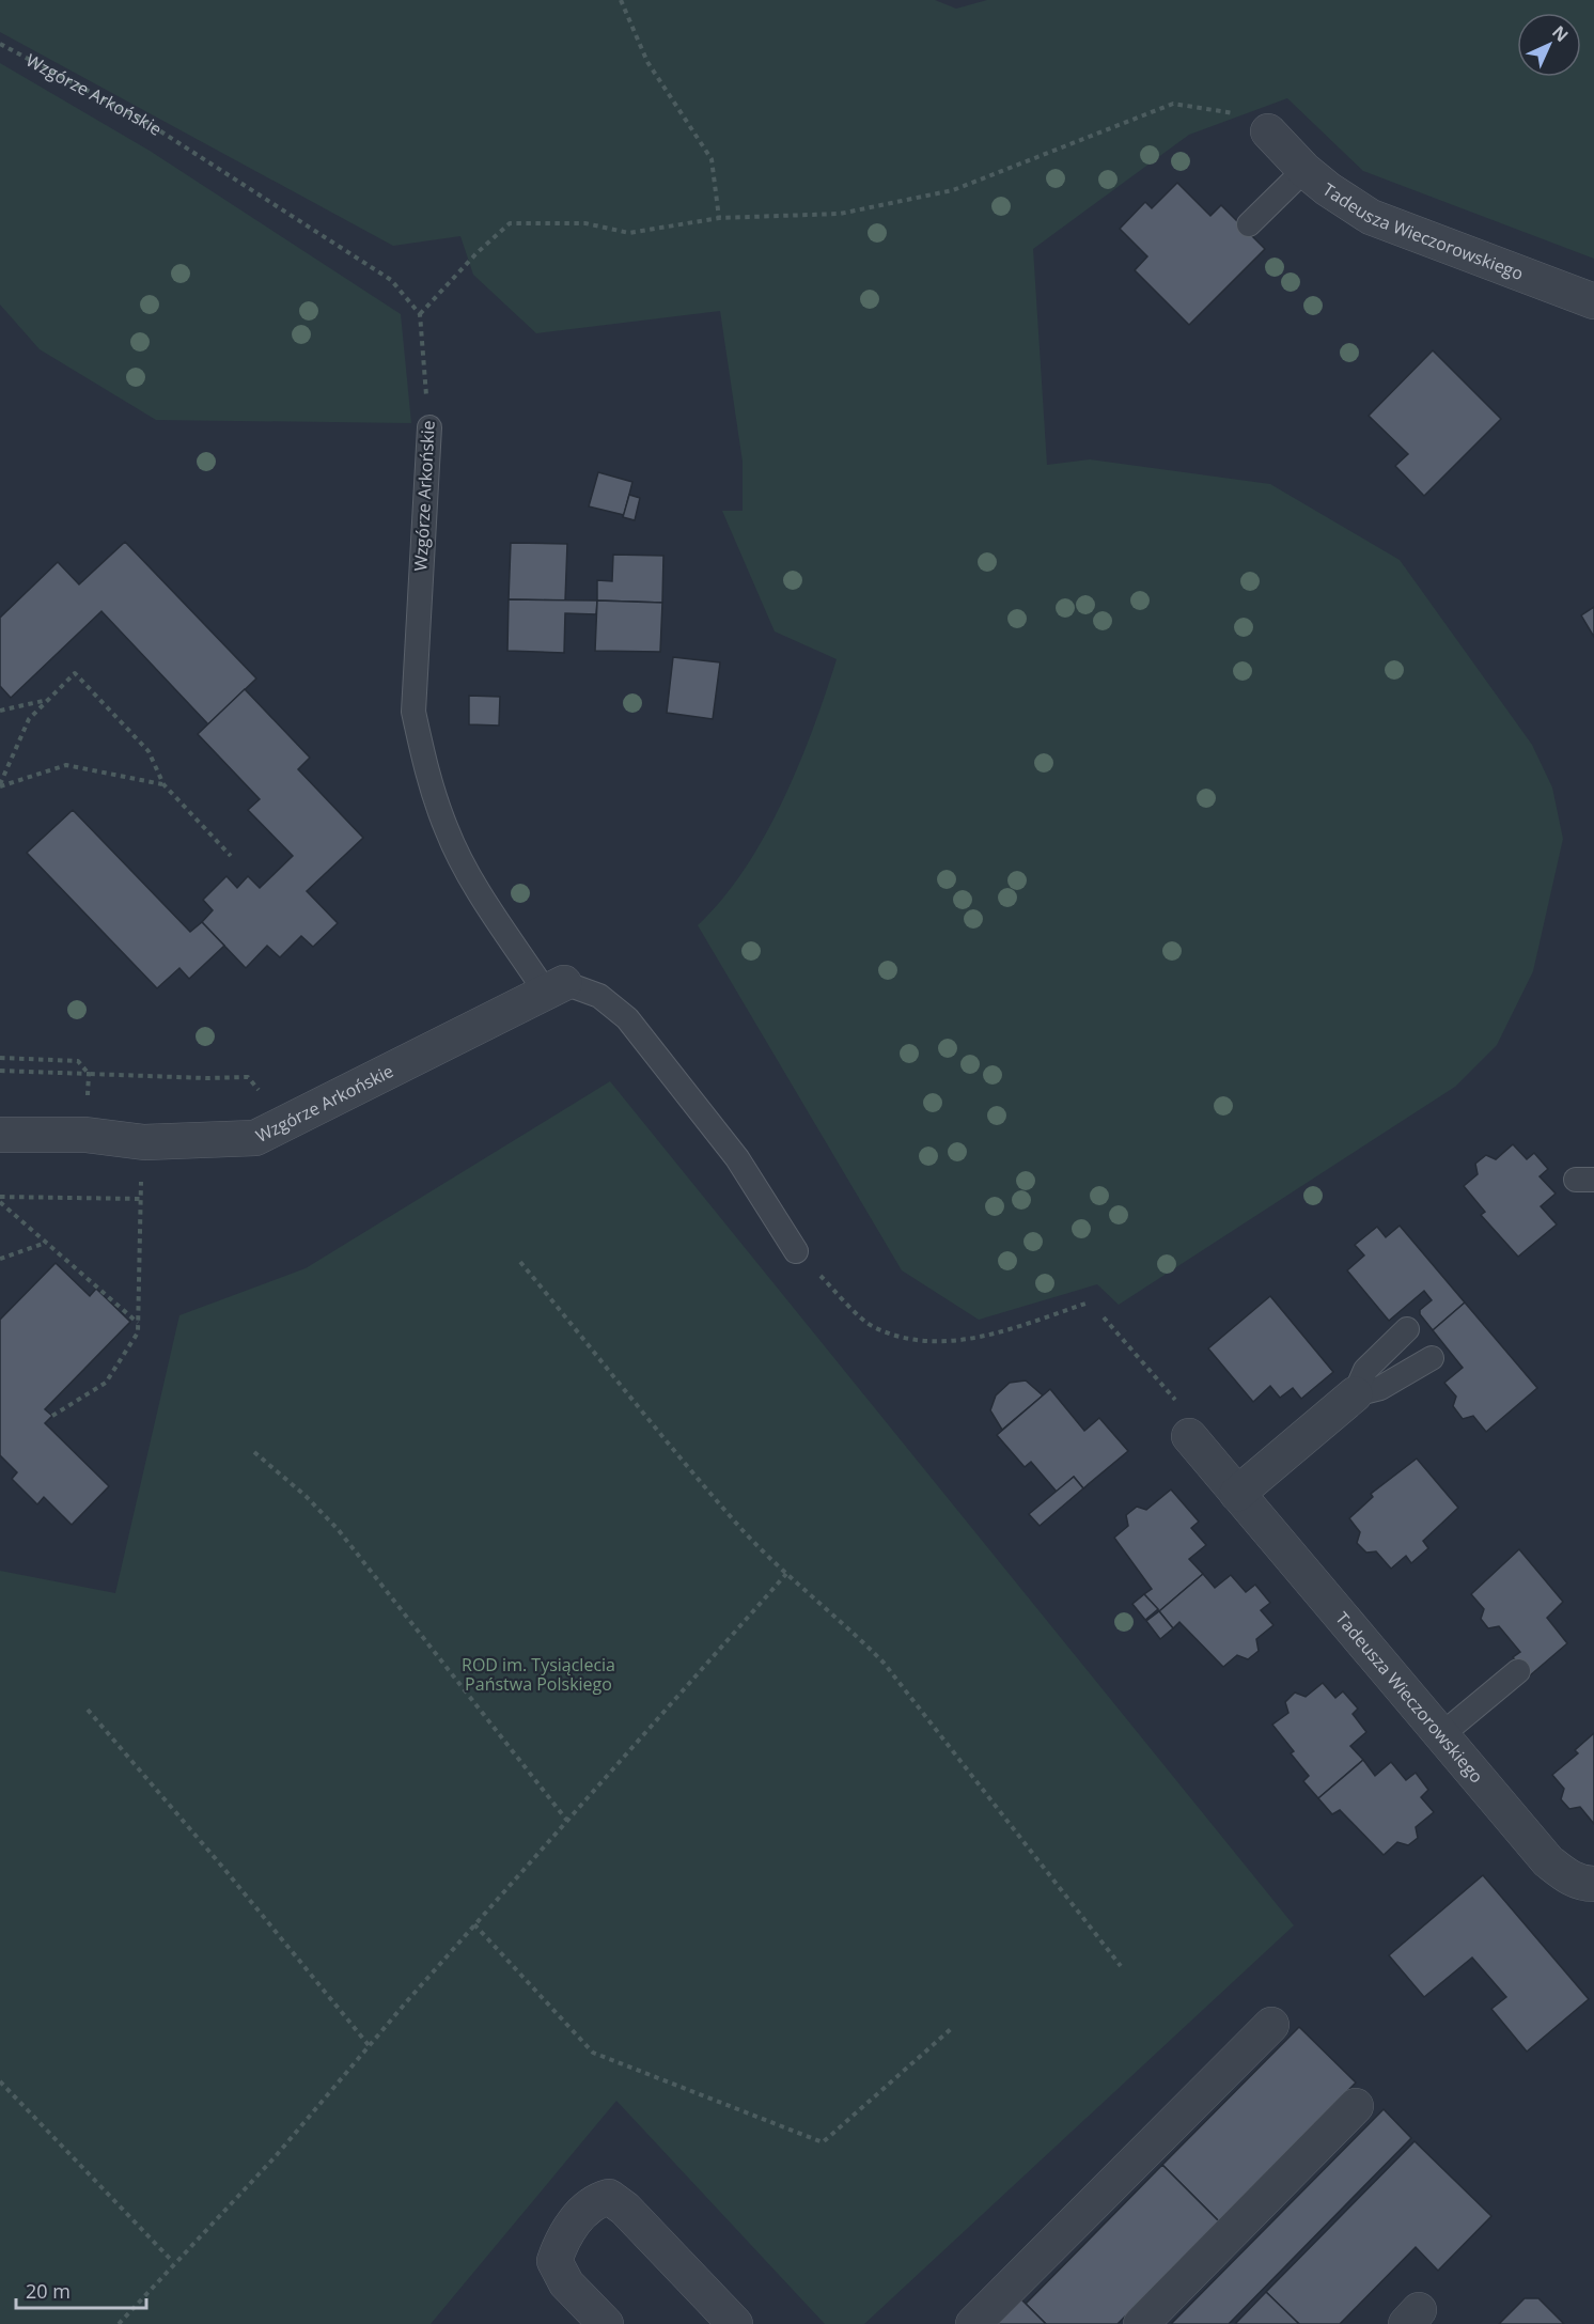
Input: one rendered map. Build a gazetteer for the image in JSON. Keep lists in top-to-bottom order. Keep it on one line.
{"streets":{"street":["Wzgórze Arkońskie","Tadeusza Wieczorowskiego"]},"parks":["ROD im. Tysiąclecia Państwa Polskiego"],"scale_bar":"20 m","north":"top right"}
